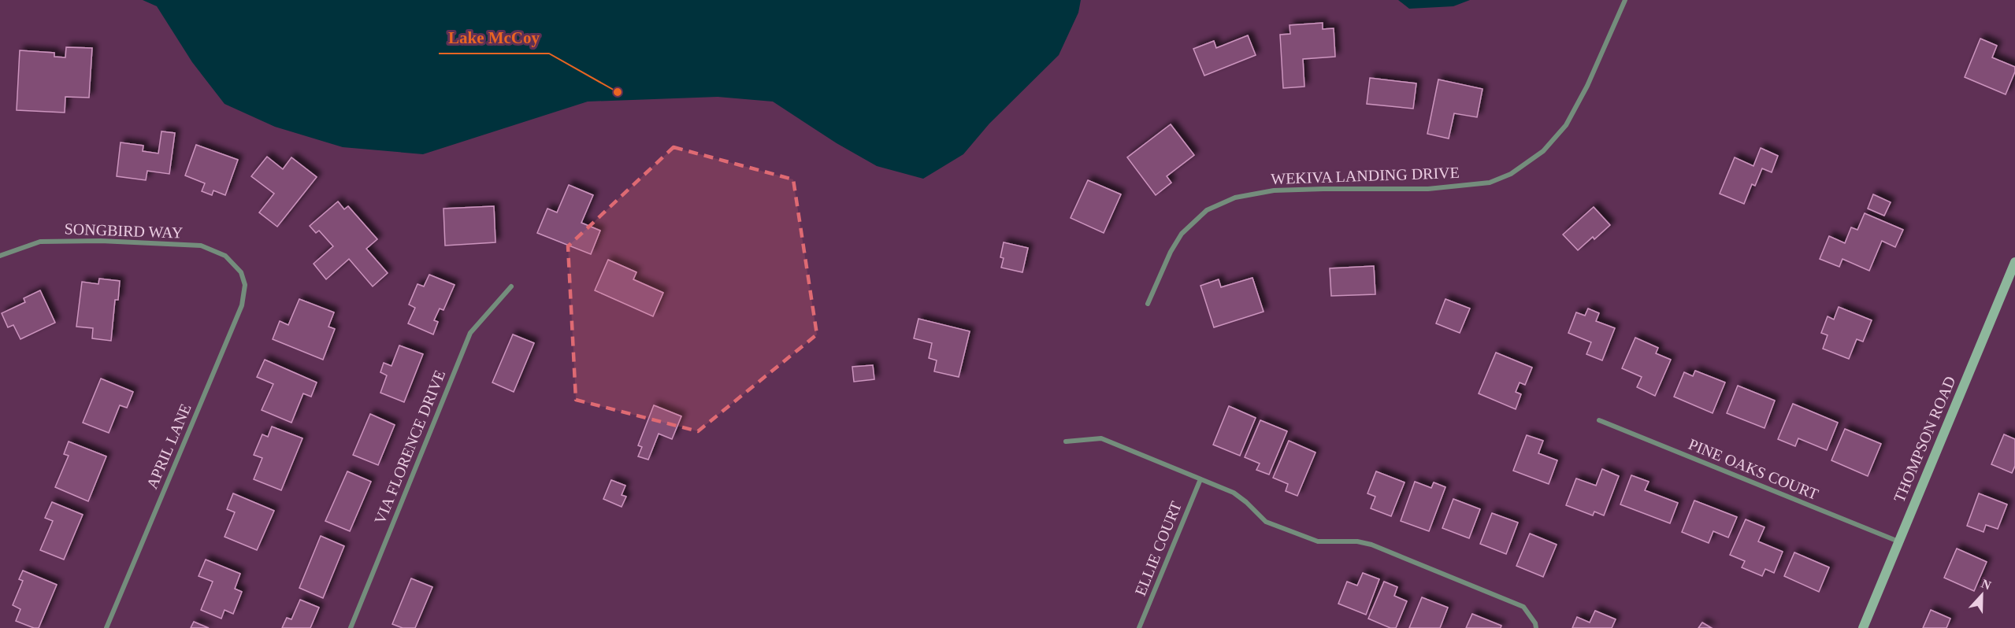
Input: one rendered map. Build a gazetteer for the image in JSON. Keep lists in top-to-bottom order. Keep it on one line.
{"streets":{"street":["WEKIVA LANDING DRIVE","SONGBIRD WAY","THOMPSON ROAD","APRIL LANE","VIA FLORENCE DRIVE","PINE OAKS COURT","ELLIE COURT"]},"crossings":[["SONGBIRD WAY","APRIL LANE"],["THOMPSON ROAD","PINE OAKS COURT"]],"places":["Lake McCoy"],"north":"top"}
